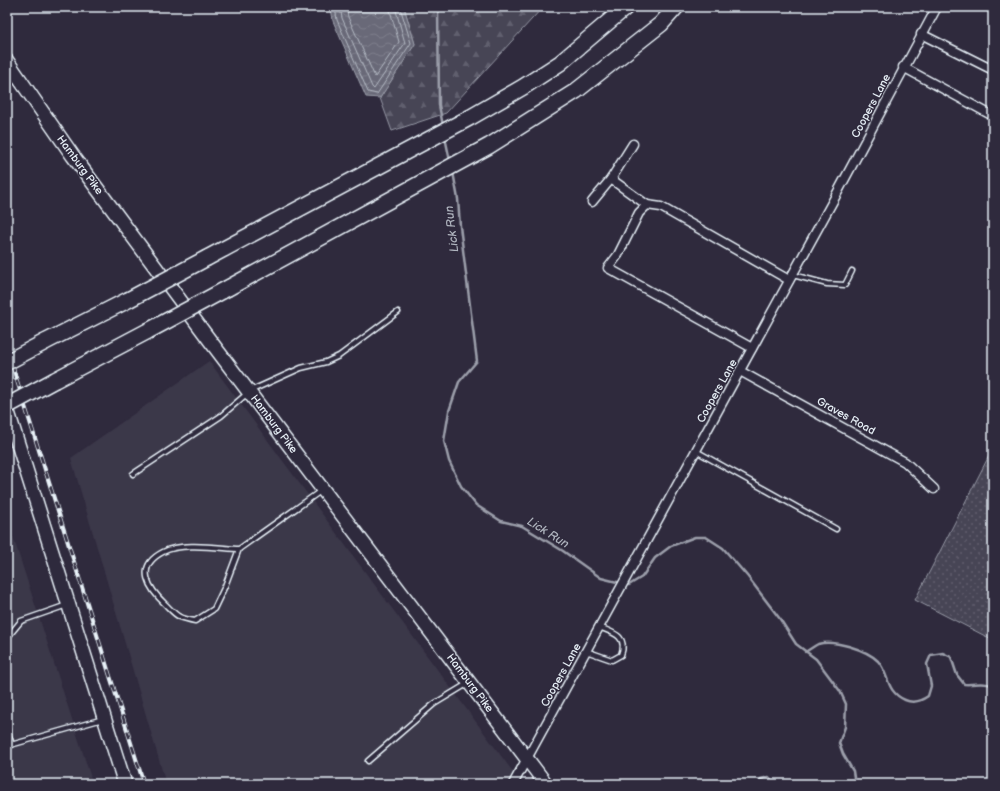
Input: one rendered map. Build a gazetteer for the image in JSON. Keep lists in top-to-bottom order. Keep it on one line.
{"streets":{"main road":["Hamburg Pike"],"street":["Coopers Lane","Graves Road"]},"crossings":[["Coopers Lane","Hamburg Pike"],["Coopers Lane","Graves Road"]],"water":["Lick Run"]}
